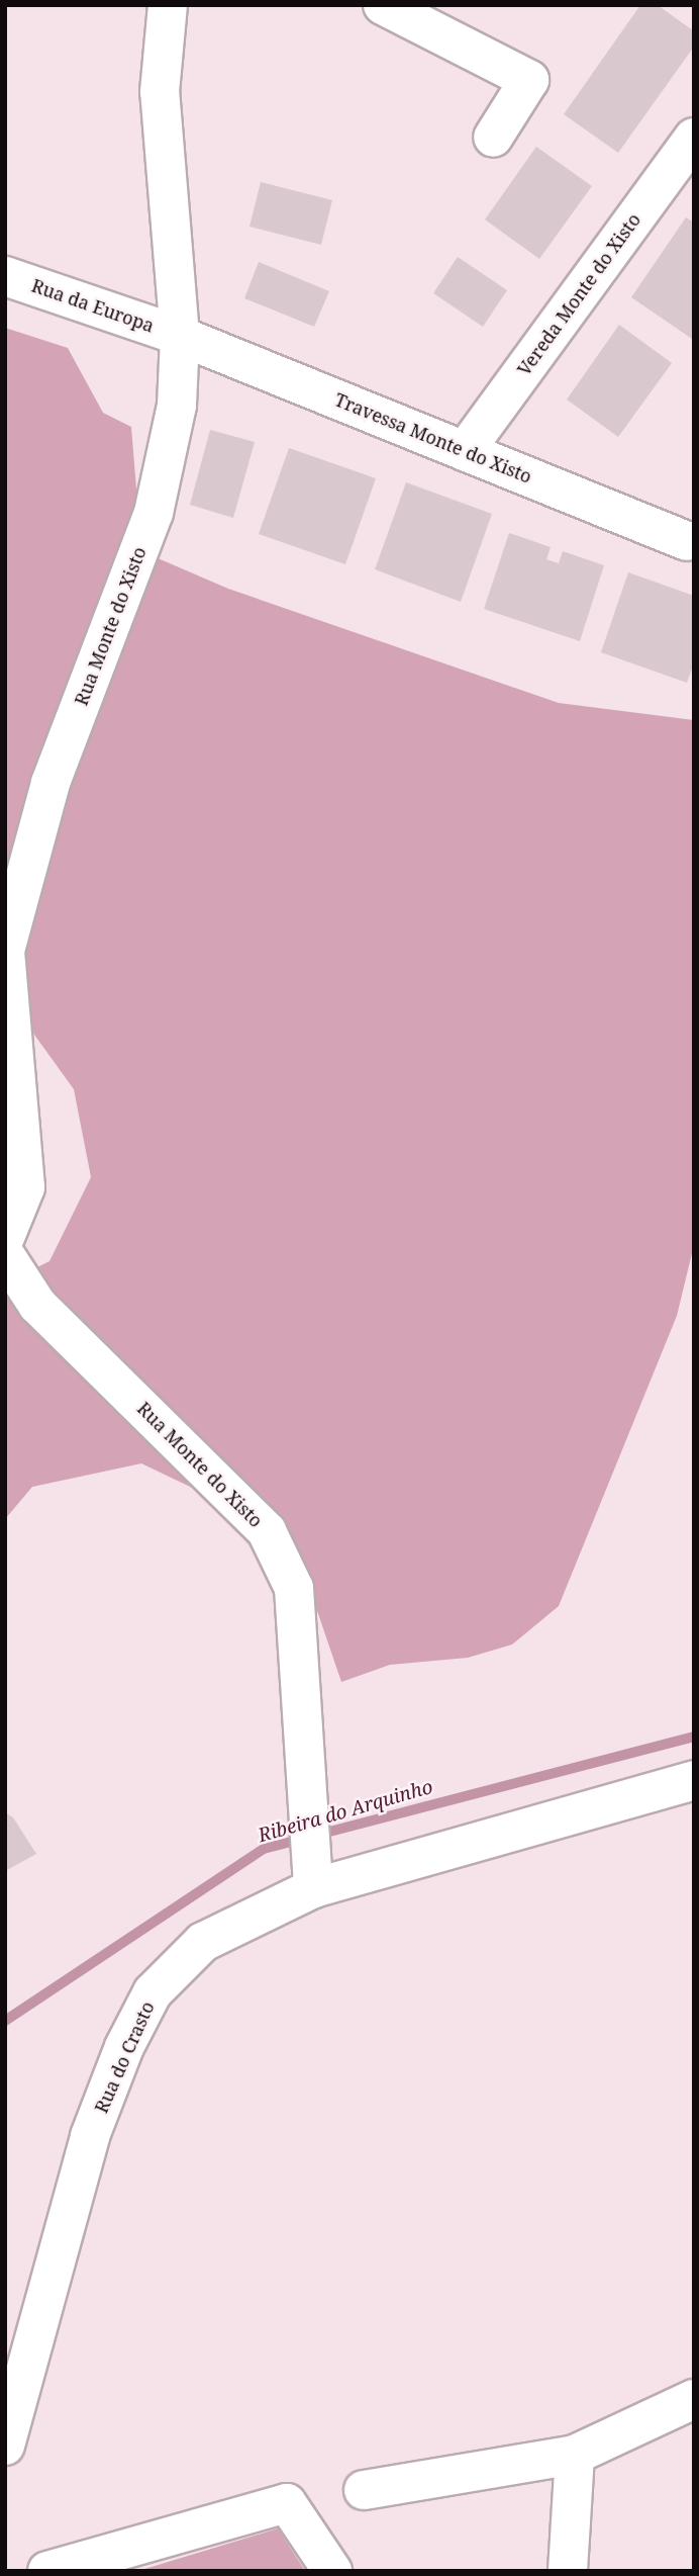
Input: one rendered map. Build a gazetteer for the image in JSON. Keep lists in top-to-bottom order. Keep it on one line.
{"streets":{"street":["Vereda Monte do Xisto","Rua da Europa","Travessa Monte do Xisto","Rua Monte do Xisto","Rua do Crasto"]},"crossings":[["Vereda Monte do Xisto","Travessa Monte do Xisto"],["Rua da Europa","Travessa Monte do Xisto"],["Rua da Europa","Rua Monte do Xisto"],["Travessa Monte do Xisto","Rua Monte do Xisto"],["Rua Monte do Xisto","Rua do Crasto"]],"water":["Ribeira do Arquinho"]}
